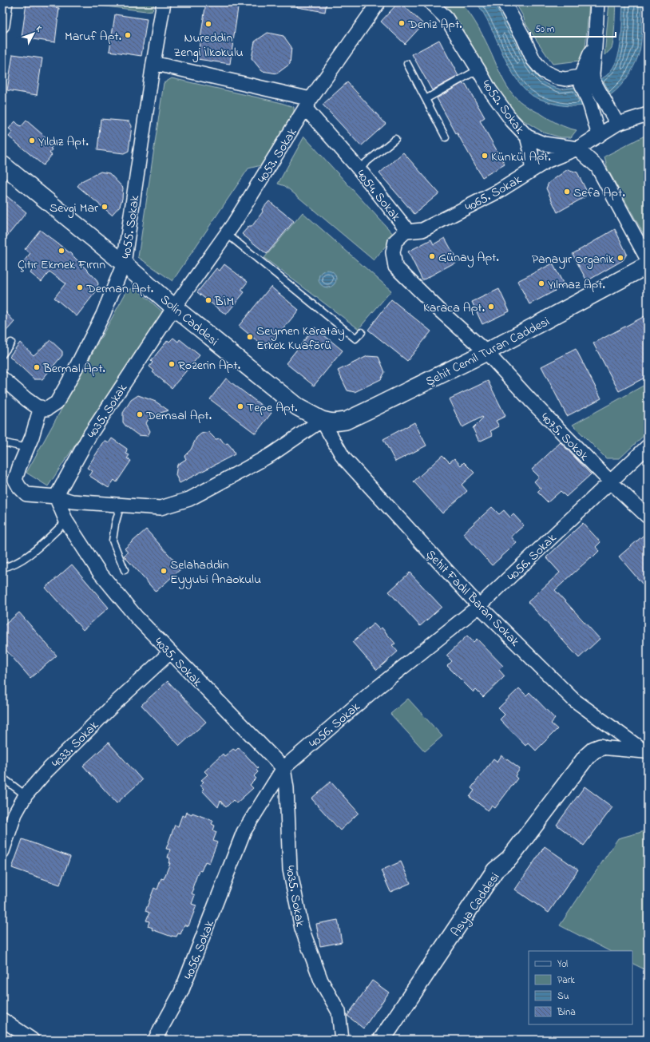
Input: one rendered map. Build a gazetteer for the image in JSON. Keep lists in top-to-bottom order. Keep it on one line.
{"streets":{"street":["4052. Sokak","4053. Sokak","4065. Sokak","4054. Sokak","4055. Sokak","Solin Caddesi","Şehit Cemil Turan Caddesi","4035. Sokak","4075. Sokak","4056. Sokak","Şehit Fadıl Baran Sokak","4033. Sokak","Asya Caddesi"]},"crossings":[["4052. Sokak","4065. Sokak"],["4053. Sokak","4054. Sokak"],["4053. Sokak","Solin Caddesi"],["4053. Sokak","4035. Sokak"],["4065. Sokak","4054. Sokak"],["4054. Sokak","Şehit Cemil Turan Caddesi"],["4054. Sokak","4075. Sokak"],["4055. Sokak","Solin Caddesi"],["Solin Caddesi","Şehit Cemil Turan Caddesi"],["Solin Caddesi","4035. Sokak"],["Solin Caddesi","Şehit Fadıl Baran Sokak"],["Şehit Cemil Turan Caddesi","4075. Sokak"],["Şehit Cemil Turan Caddesi","Şehit Fadıl Baran Sokak"],["4035. Sokak","4056. Sokak"],["4035. Sokak","4033. Sokak"],["4075. Sokak","4056. Sokak"],["4056. Sokak","Şehit Fadıl Baran Sokak"]],"places":["Deniz Apt.","Nureddin Zengi İlkokulu","Maruf Apt.","Yıldız Apt.","Künkül Apt.","Sefa Apt.","Sevgi Mar","Çıtır Ekmek Fırrın","Günay Apt.","Panayır Organik","Yılmaz Apt.","Derman Apt.","BİM","Karaca Apt.","Seymen Karatay Erkek Kuaförü","Rozerin Apt.","Bermal Apt.","Tepe Apt.","Demsal Apt.","Selahaddin Eyyubi Anaokulu"],"legend":["Yol","Park","Su","Bina"],"scale_bar":"50 m","north":"top right"}
